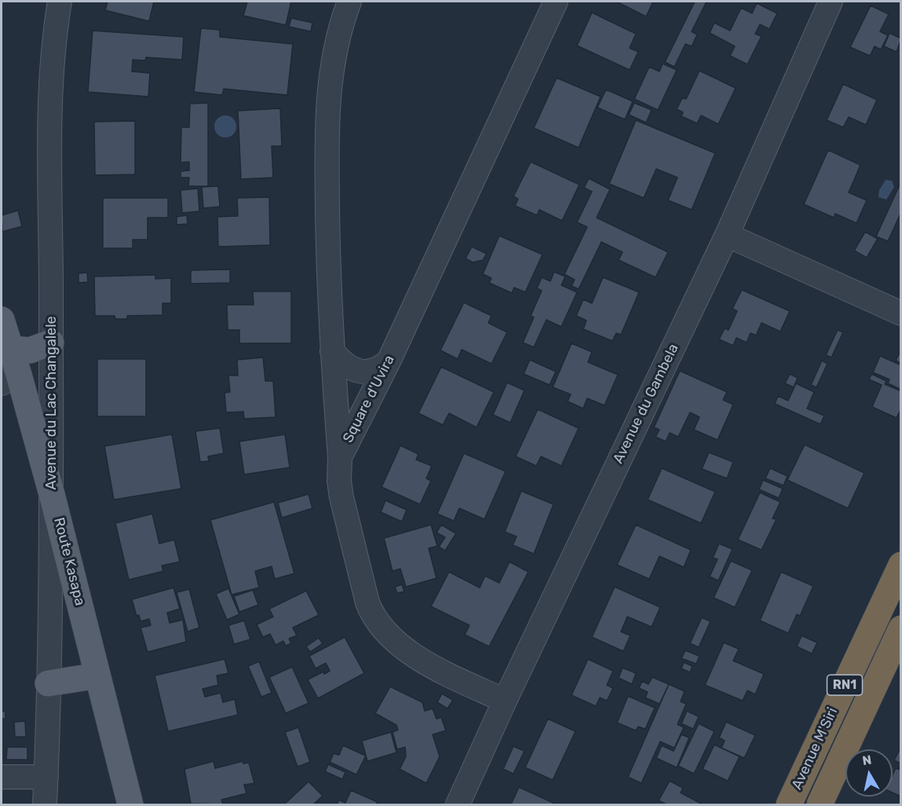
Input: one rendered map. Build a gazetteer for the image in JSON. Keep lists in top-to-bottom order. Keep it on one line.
{"streets":{"highway":["RN1","Avenue M'Siri"],"main road":["Route Kasapa"],"street":["Square d'Uvira","Avenue du Lac Changalele","Avenue du Gambela"]},"crossings":[["Avenue du Lac Changalele","Route Kasapa"]],"north":"top"}
